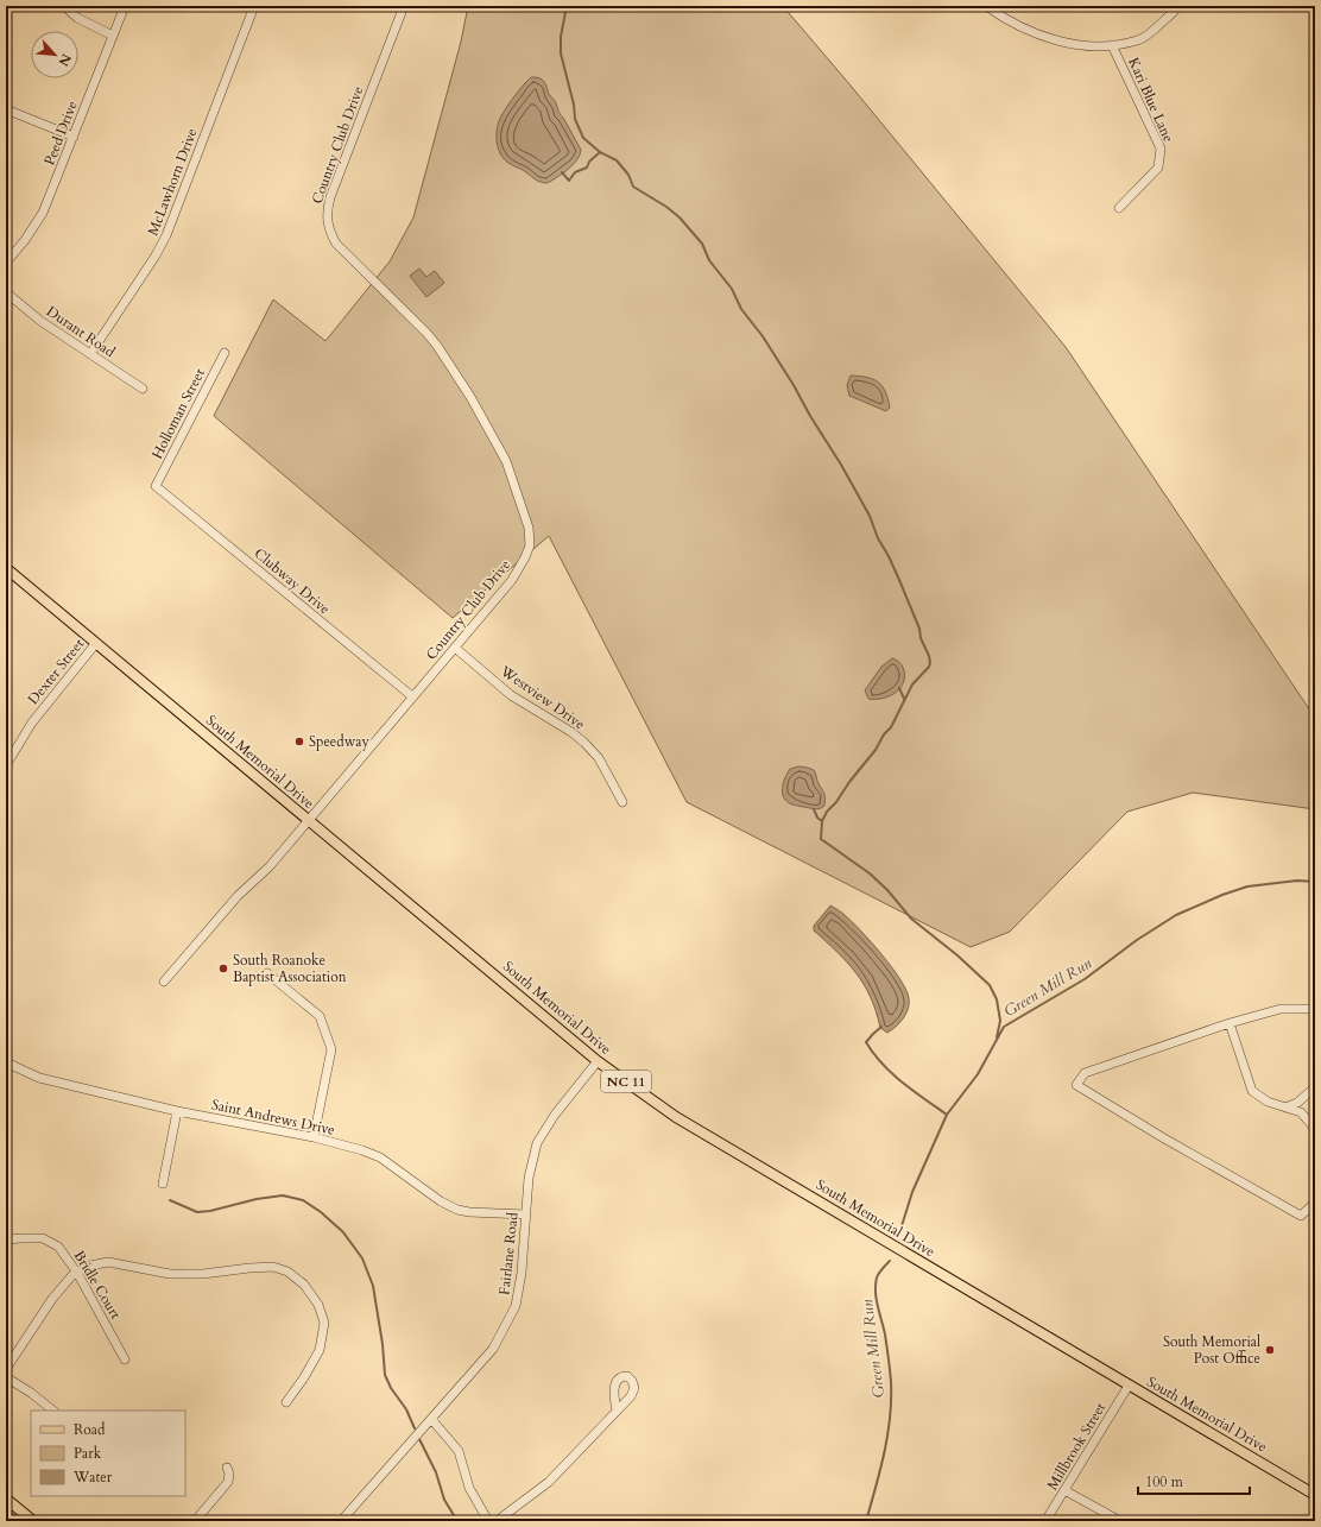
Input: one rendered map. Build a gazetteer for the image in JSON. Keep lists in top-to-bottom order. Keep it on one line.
{"streets":{"main road":["South Memorial Drive","NC 11"],"street":["Kari Blue Lane","Peed Drive","Country Club Drive","McLawhorn Drive","Durant Road","Holloman Street","Clubway Drive","Dexter Street","Westview Drive","Saint Andrews Drive","Fairlane Road","Bridle Court","Millbrook Street"]},"crossings":[["Country Club Drive","Clubway Drive"],["Country Club Drive","Westview Drive"],["Country Club Drive","South Memorial Drive"],["McLawhorn Drive","Durant Road"],["Holloman Street","Clubway Drive"],["Dexter Street","South Memorial Drive"],["South Memorial Drive","Fairlane Road"],["South Memorial Drive","Millbrook Street"],["Saint Andrews Drive","Fairlane Road"]],"water":["Green Mill Run"],"places":["Speedway","South Roanoke Baptist Association","South Memorial Post Office"],"legend":["Road","Park","Water"],"scale_bar":"100 m","north":"bottom right"}
